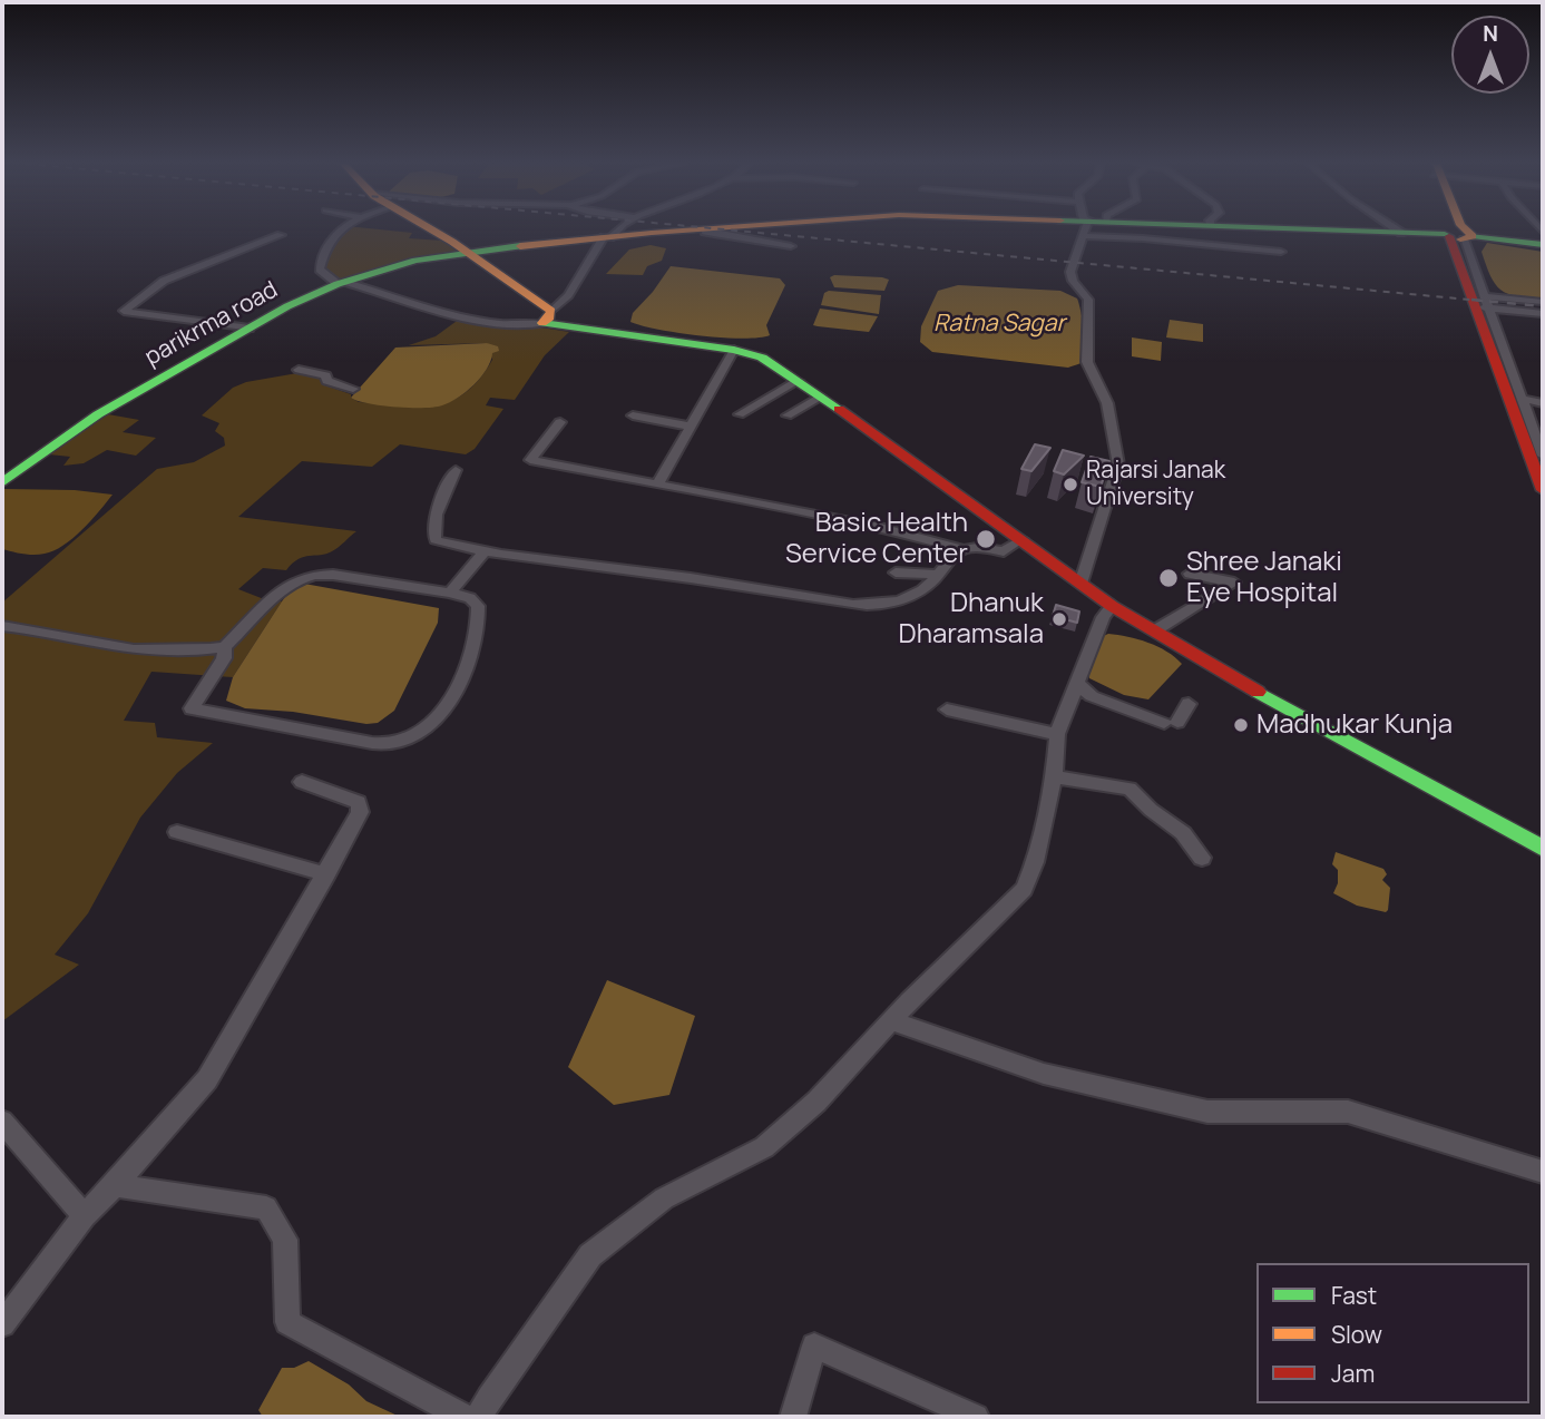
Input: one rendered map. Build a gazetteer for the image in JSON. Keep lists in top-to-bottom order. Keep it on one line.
{"streets":{"main road":["parikrma road"]},"water":["Ratna Sagar"],"places":["Rajarsi Janak University","Basic Health Service Center","Shree Janaki Eye Hospital","Dhanuk Dharamsala","Madhukar Kunja"],"legend":["Fast","Slow","Jam"],"north":"top"}
